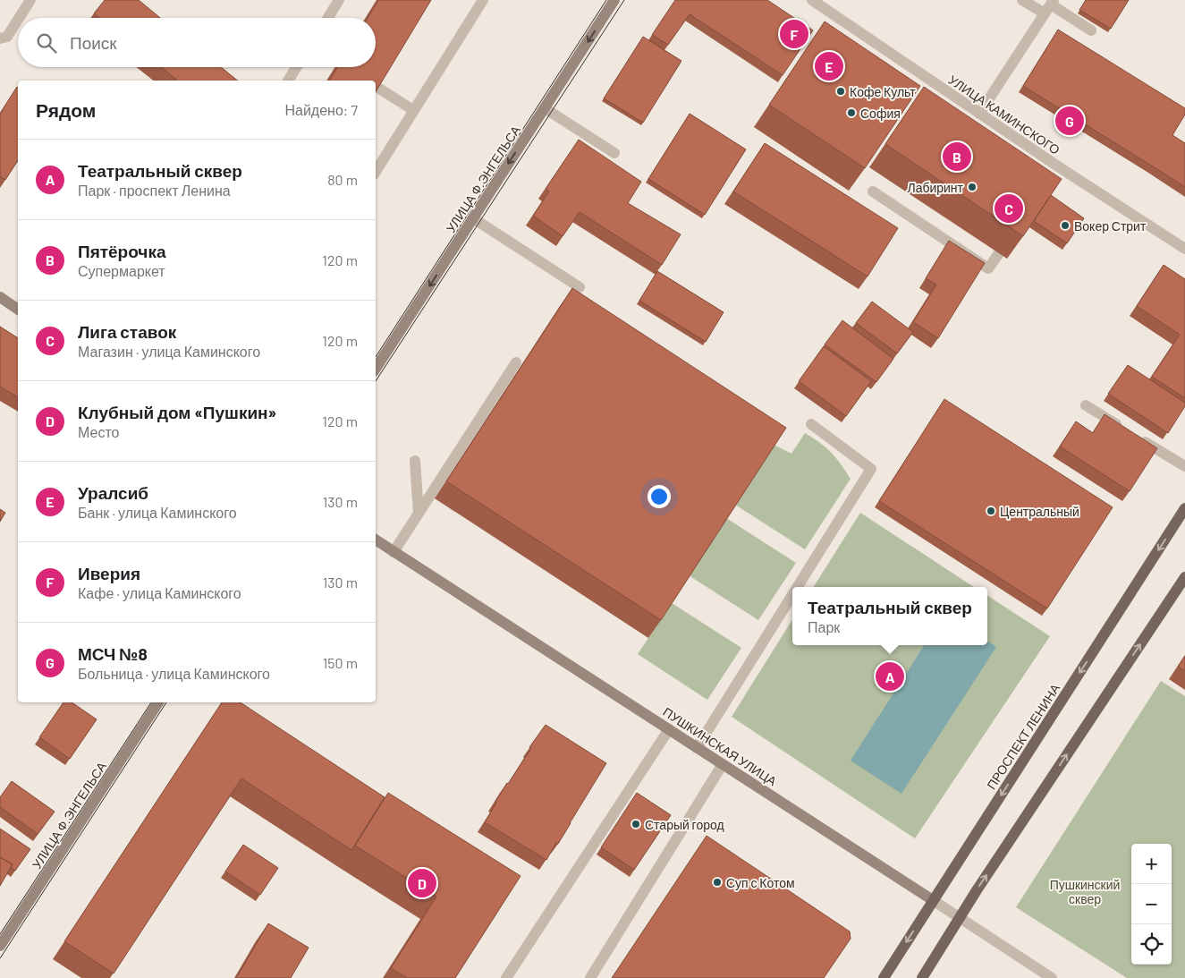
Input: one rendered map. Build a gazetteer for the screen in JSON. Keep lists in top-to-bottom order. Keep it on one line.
{"streets":{"main road":["ПРОСПЕКТ ЛЕНИНА"],"street":["УЛИЦА КАМИНСКОГО","УЛИЦА Ф.ЭНГЕЛЬСА","ПУШКИНСКАЯ УЛИЦА"]},"crossings":[["ПРОСПЕКТ ЛЕНИНА","ПУШКИНСКАЯ УЛИЦА"]],"one_way":["УЛИЦА Ф.ЭНГЕЛЬСА"],"parks":["Пушкинский сквер"],"places":["Кофе Культ","София","Лабиринт","Вокер Стрит","Центральный","Старый город","Суп с Котом"],"page":{"pins":["F","E","G","B","C","A","D"],"search":"Поиск","heading":["Рядом","Найдено: 7"],"list":[{"mark":"A","name":"Театральный сквер","note":"Парк · проспект Ленина","value":"80 m"},{"mark":"B","name":"Пятёрочка","note":"Супермаркет","value":"120 m"},{"mark":"C","name":"Лига ставок","note":"Магазин · улица Каминского","value":"120 m"},{"mark":"D","name":"Клубный дом «Пушкин»","note":"Место","value":"120 m"},{"mark":"E","name":"Уралсиб","note":"Банк · улица Каминского","value":"130 m"},{"mark":"F","name":"Иверия","note":"Кафе · улица Каминского","value":"130 m"},{"mark":"G","name":"МСЧ №8","note":"Больница · улица Каминского","value":"150 m"}],"popup":["Театральный сквер","Парк"],"map_buttons":["+","−"]}}
